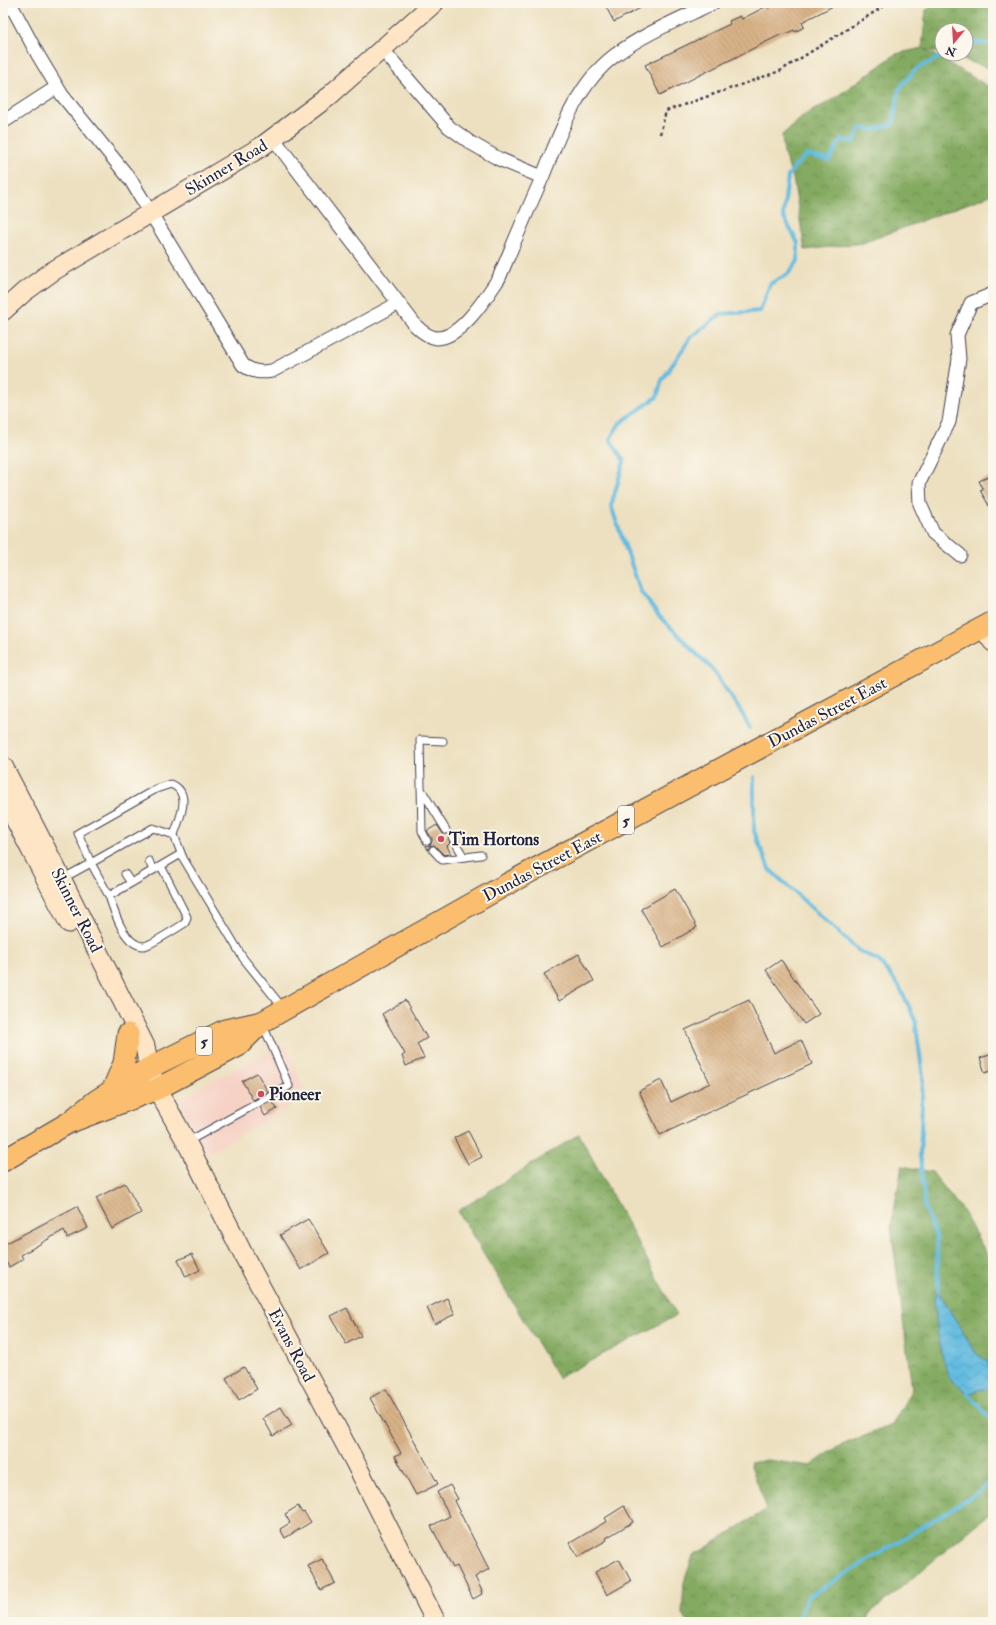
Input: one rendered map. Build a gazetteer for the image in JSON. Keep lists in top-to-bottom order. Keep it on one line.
{"streets":{"main road":["Dundas Street East","5"],"street":["Skinner Road","Evans Road"]},"crossings":[["Skinner Road","Dundas Street East"],["Skinner Road","Evans Road"],["Dundas Street East","Evans Road"]],"places":["Tim Hortons","Pioneer"],"north":"bottom"}
